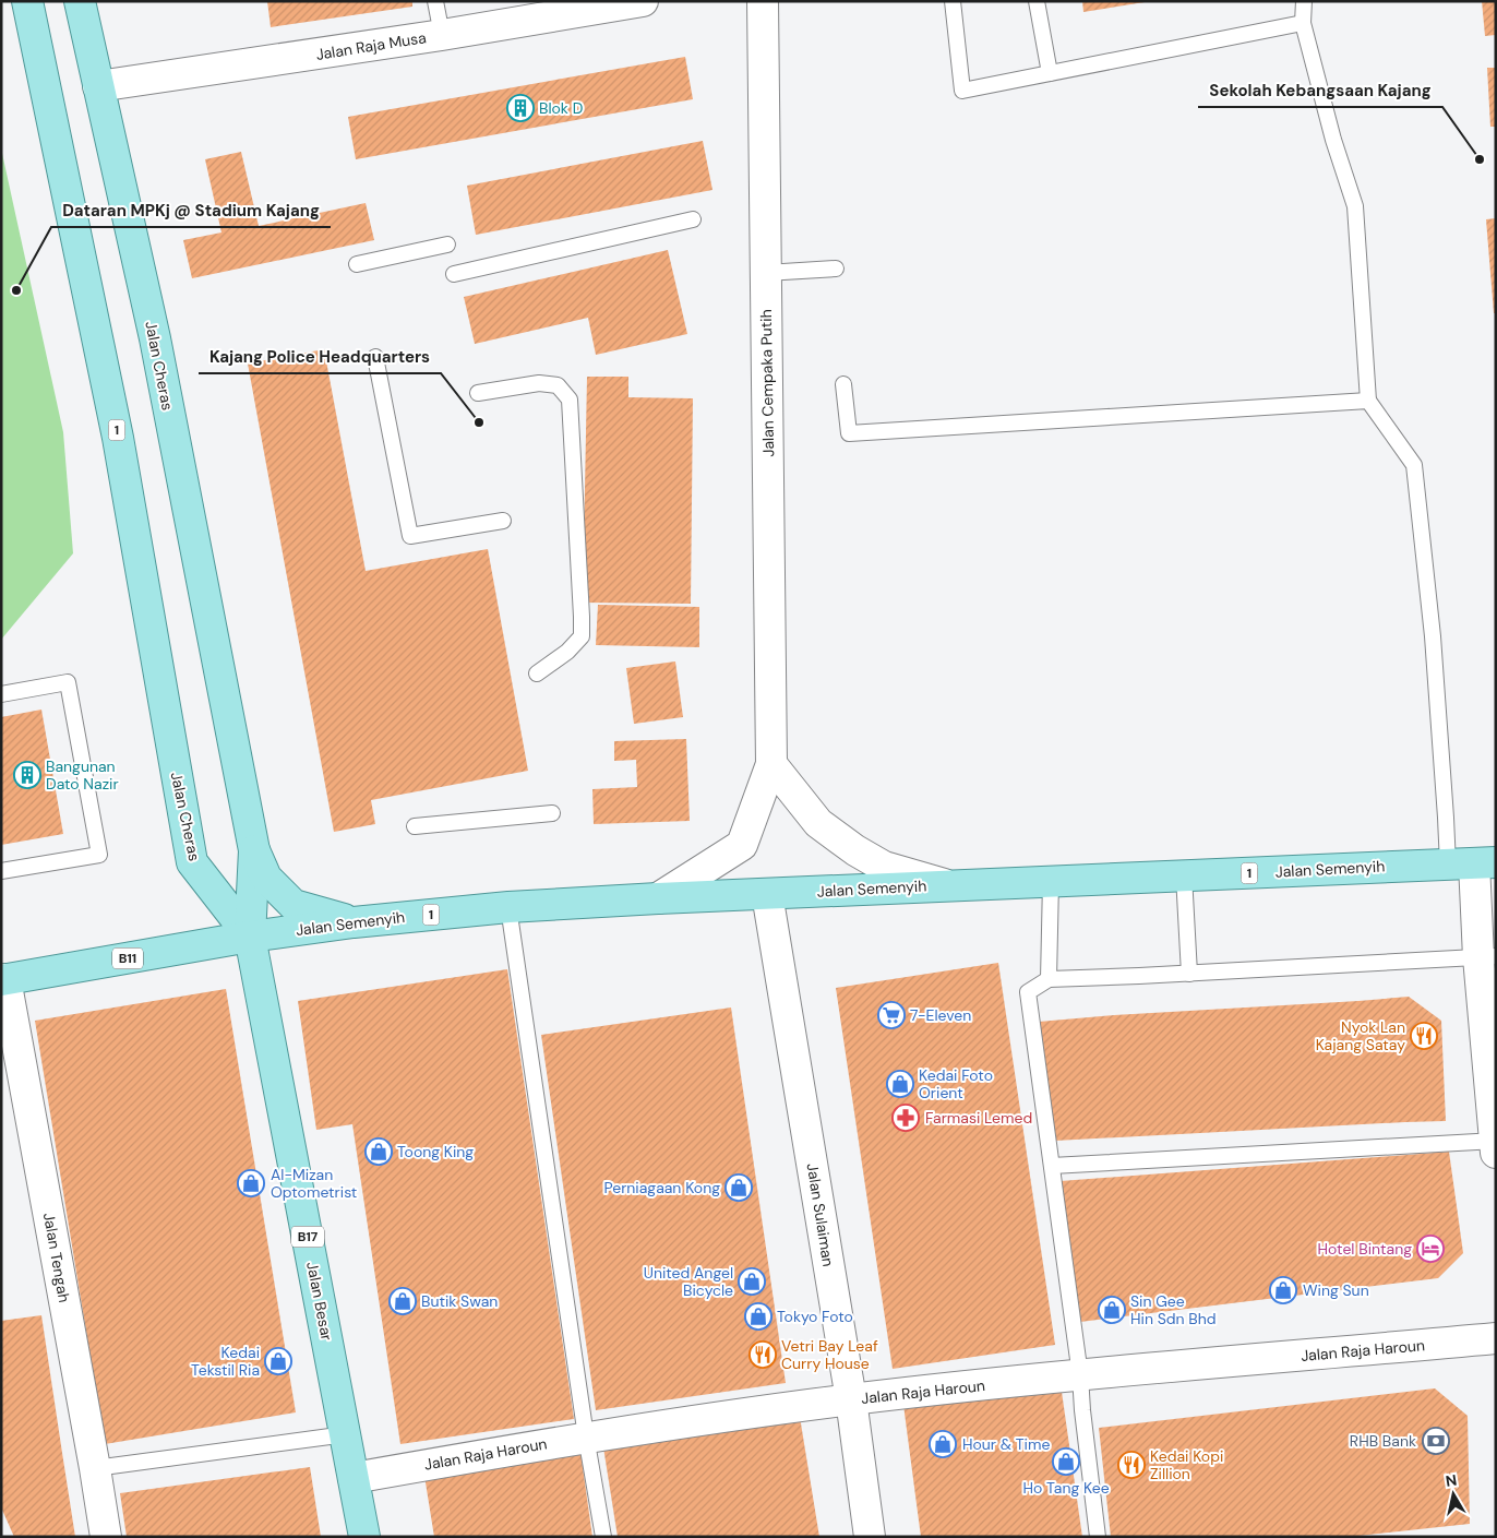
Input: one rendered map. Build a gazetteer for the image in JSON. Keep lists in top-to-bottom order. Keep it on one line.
{"streets":{"main road":["Jalan Cheras","1","Jalan Semenyih","B11","B17","Jalan Besar"],"street":["Jalan Raja Musa","Jalan Cempaka Putih","Jalan Sulaiman","Jalan Tengah","Jalan Raja Haroun"]},"crossings":[["Jalan Raja Musa","Jalan Cheras"],["Jalan Cheras","Jalan Semenyih"],["Jalan Cheras","B11"],["Jalan Cheras","Jalan Besar"],["Jalan Cempaka Putih","Jalan Semenyih"],["Jalan Semenyih","B11"],["Jalan Semenyih","Jalan Sulaiman"],["Jalan Semenyih","Jalan Besar"],["B11","Jalan Tengah"],["B11","Jalan Besar"],["Jalan Sulaiman","Jalan Raja Haroun"],["Jalan Besar","Jalan Raja Haroun"]],"places":{"building":["Blok D","Bangunan Dato Nazir"],"other":["Sekolah Kebangsaan Kajang","Dataran MPKj @ Stadium Kajang","Kajang Police Headquarters"],"supermarket":["7-Eleven"],"restaurant":["Nyok Lan Kajang Satay","Vetri Bay Leaf Curry House","Kedai Kopi Zillion"],"shop":["Kedai Foto Orient","Toong King","Al-Mizan Optometrist","Perniagaan Kong","United Angel Bicycle","Wing Sun","Butik Swan","Sin Gee Hin Sdn Bhd","Tokyo Foto","Kedai Tekstil Ria","Hour & Time","Ho Tang Kee"],"pharmacy":["Farmasi Lemed"],"hotel":["Hotel Bintang"],"bank":["RHB Bank"]},"north":"top"}
